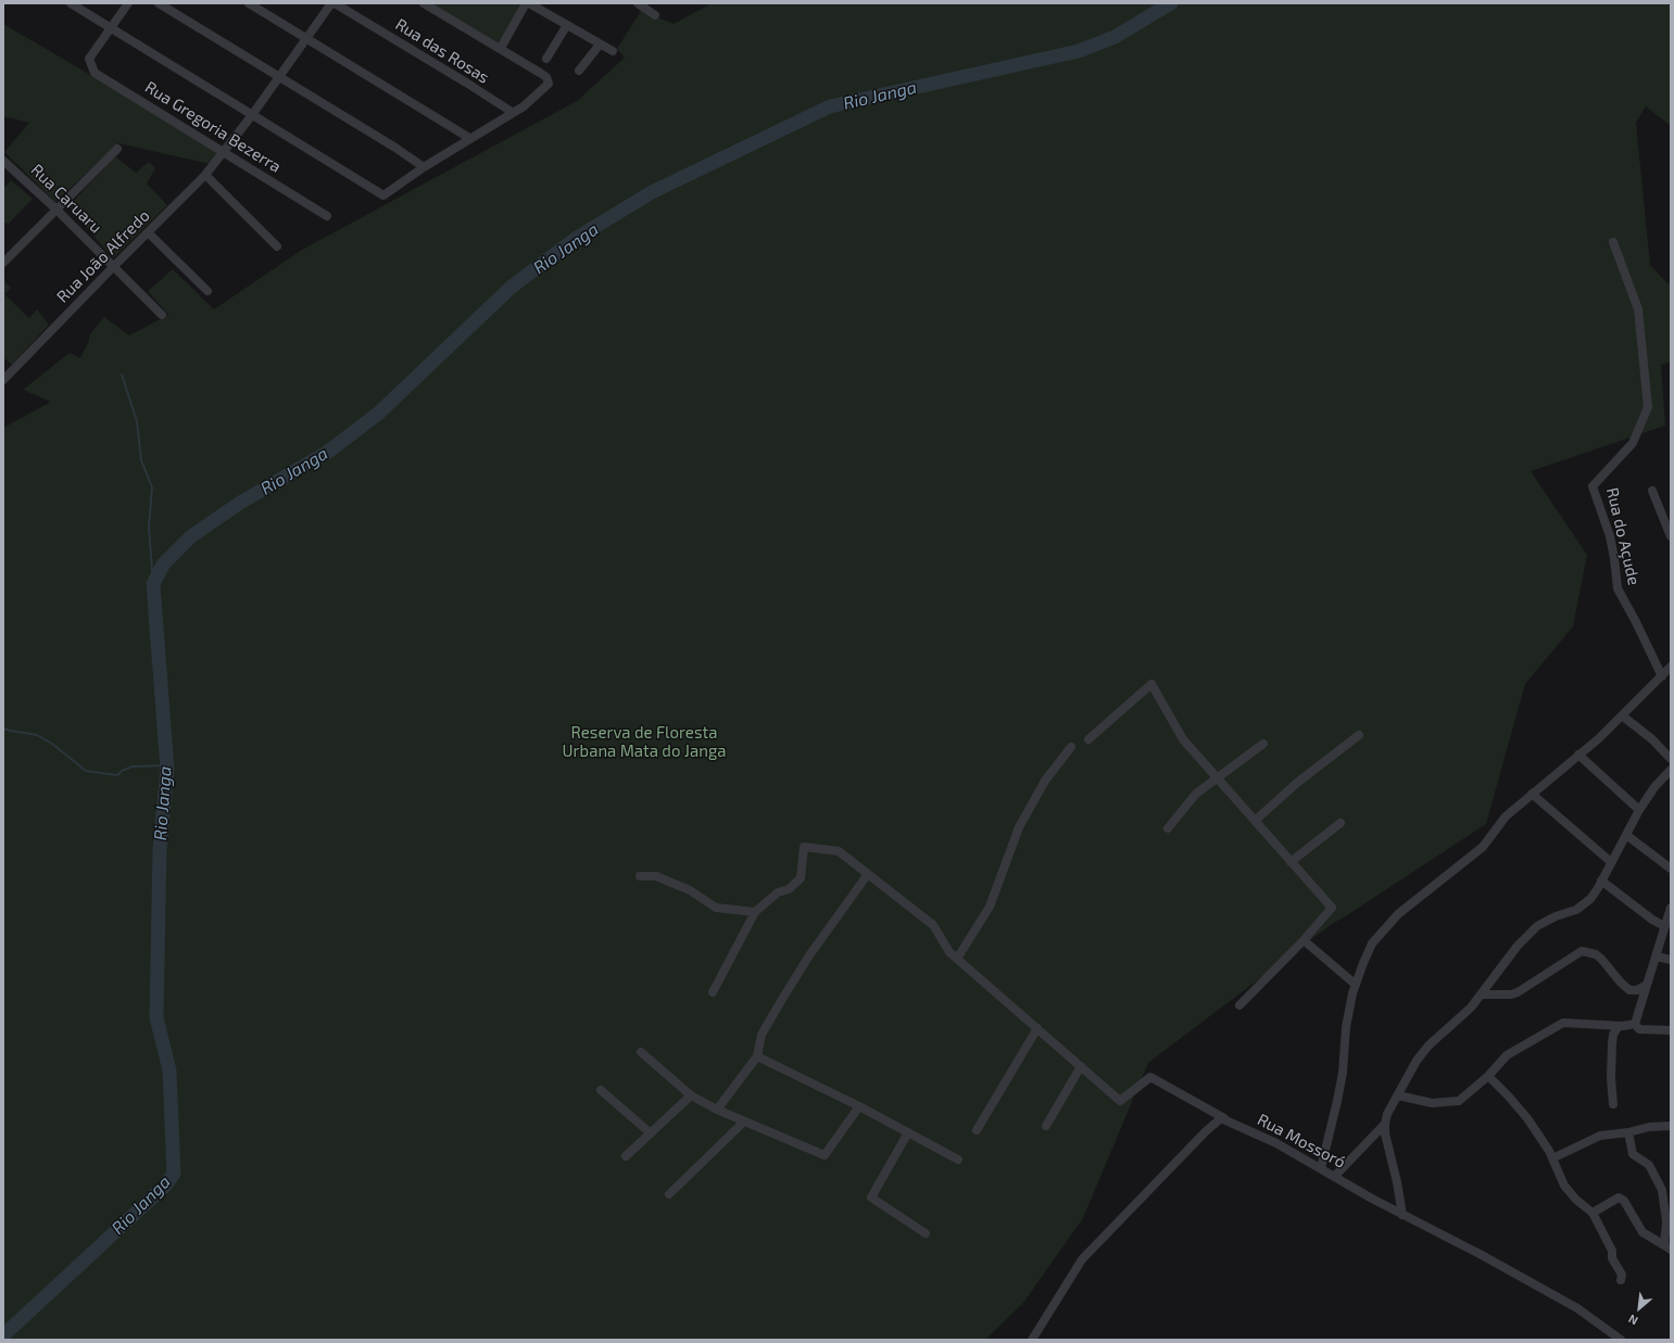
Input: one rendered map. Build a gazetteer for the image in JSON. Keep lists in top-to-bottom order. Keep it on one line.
{"streets":{"street":["Rua das Rosas","Rua Gregoria Bezerra","Rua Caruaru","Rua João Alfredo","Rua do Açude","Rua Mossoró"]},"crossings":[["Rua das Rosas","Rua João Alfredo"],["Rua Gregoria Bezerra","Rua João Alfredo"],["Rua Caruaru","Rua João Alfredo"]],"water":["Rio Janga"],"parks":["Reserva de Floresta Urbana Mata do Janga"],"north":"bottom left"}
